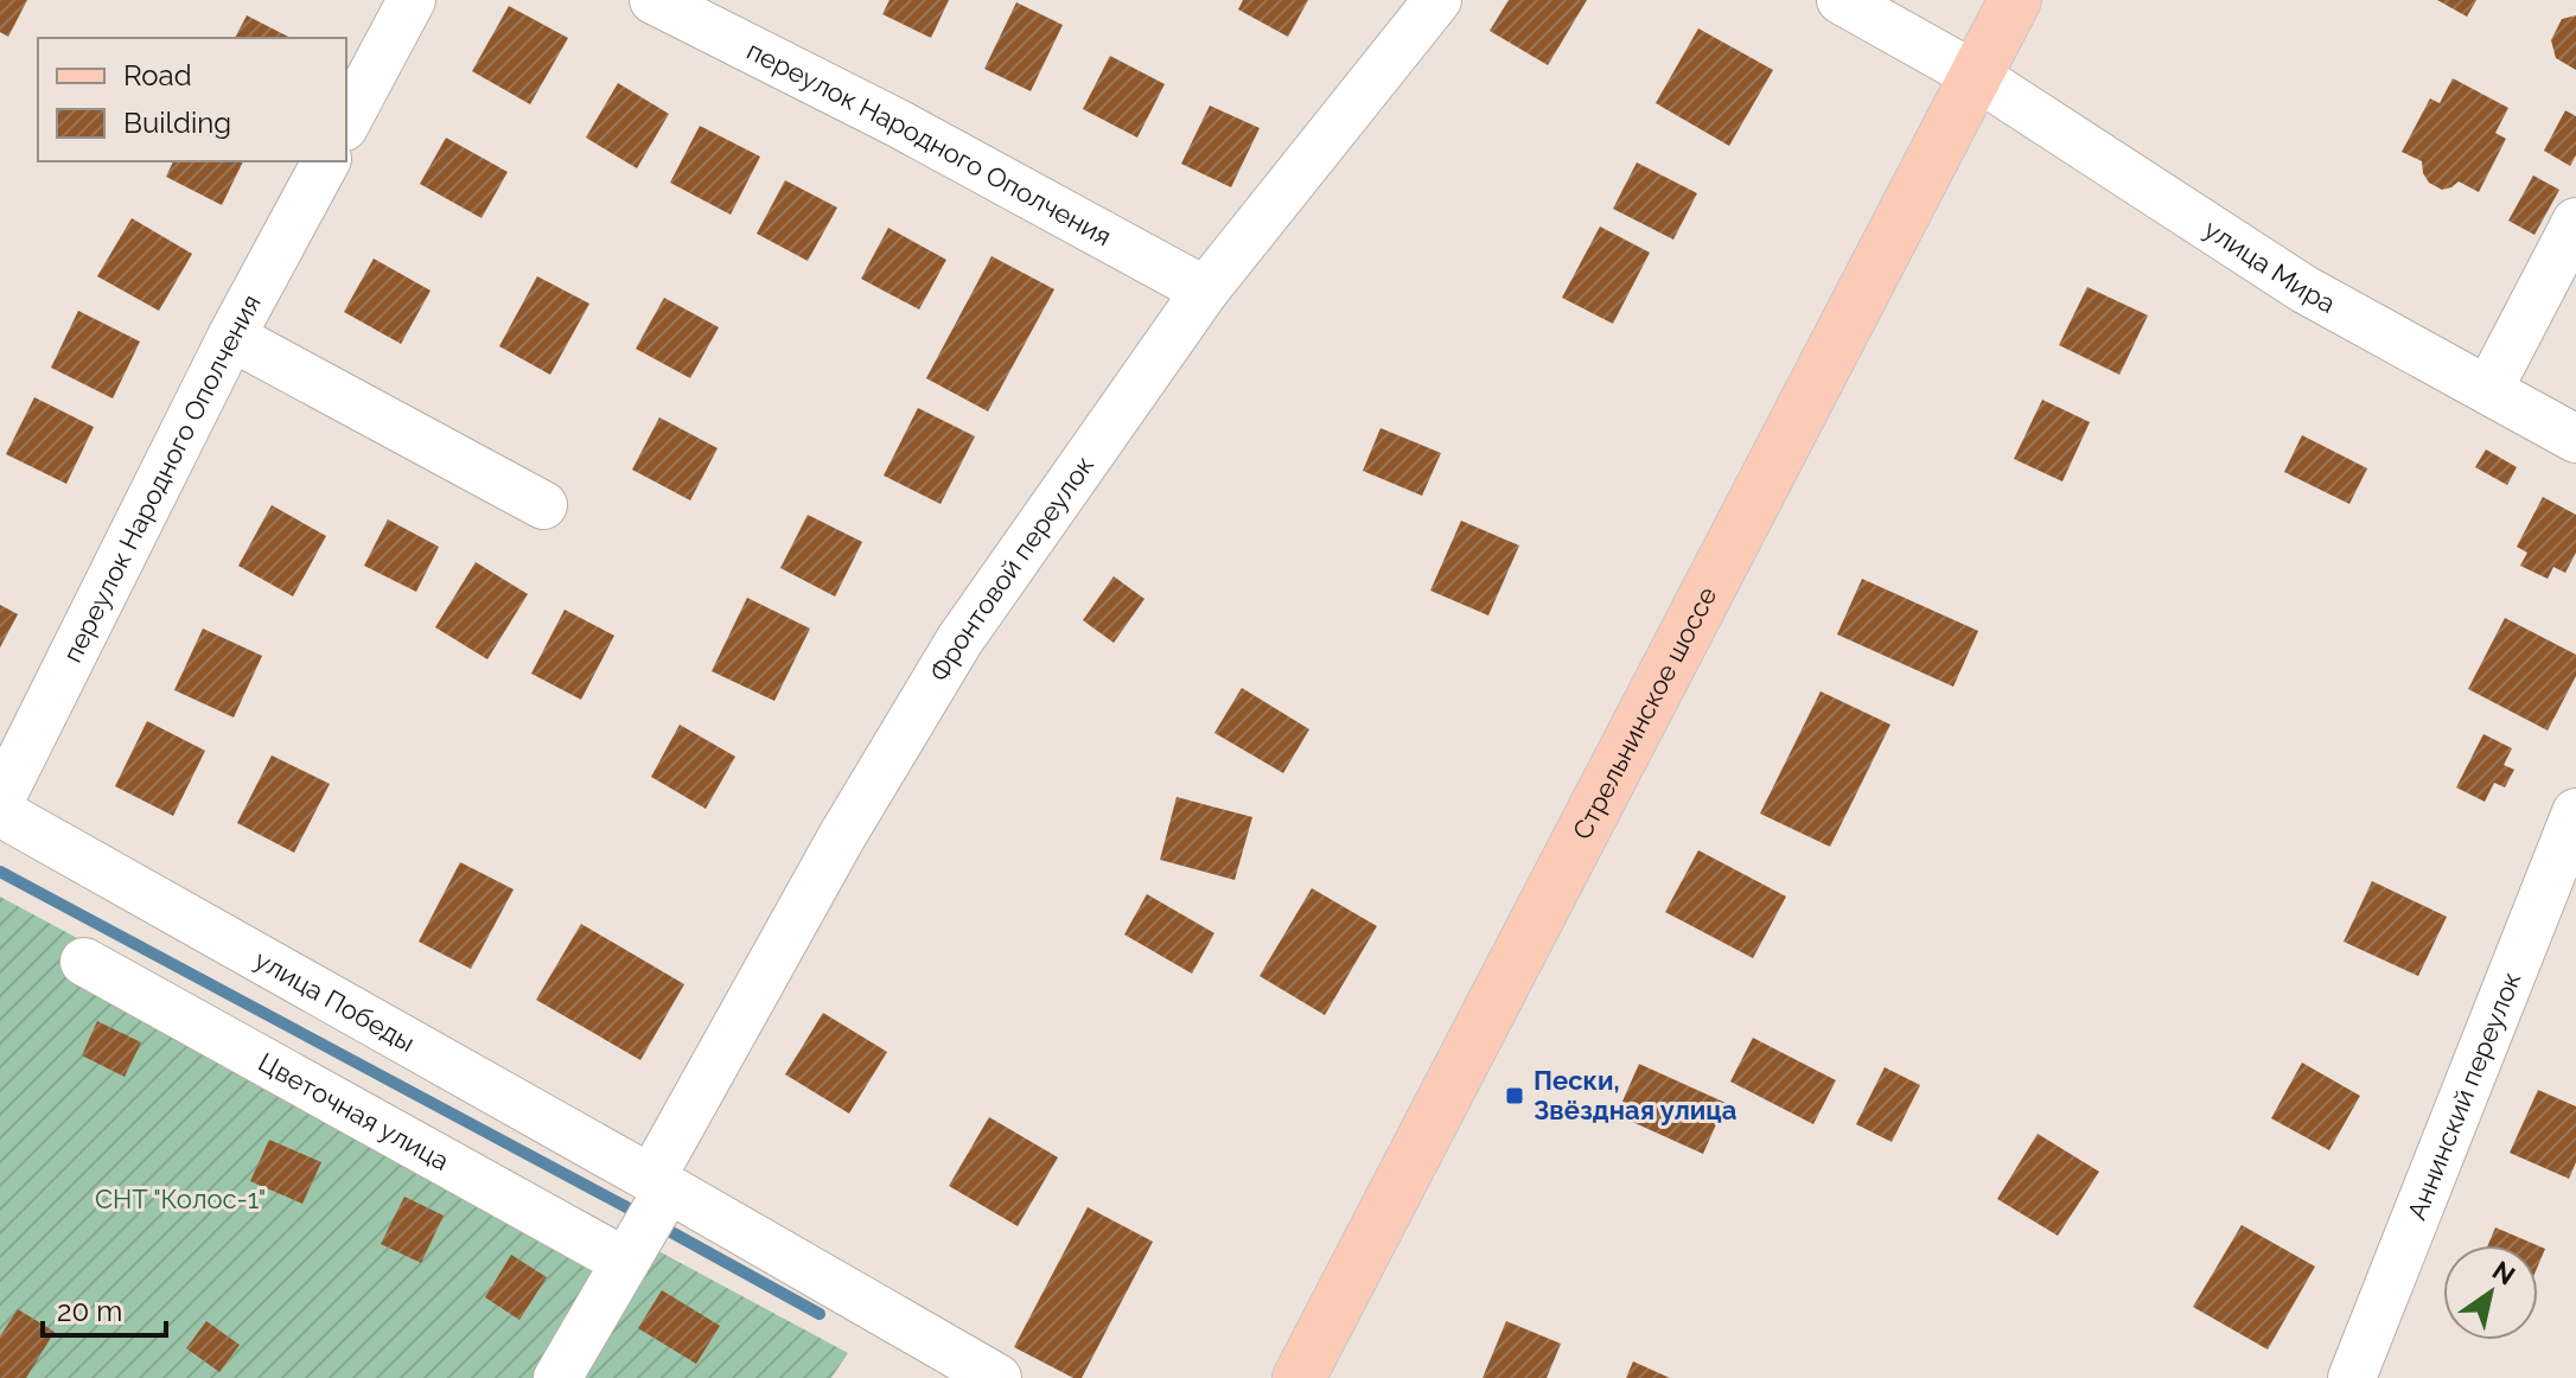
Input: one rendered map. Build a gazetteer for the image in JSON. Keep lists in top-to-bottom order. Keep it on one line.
{"streets":{"main road":["Стрельнинское шоссе"],"street":["переулок Народного Ополчения","улица Мира","Фронтовой переулок","улица Победы","Аннинский переулок","Цветочная улица"]},"crossings":[["переулок Народного Ополчения","Фронтовой переулок"],["улица Мира","Стрельнинское шоссе"],["Фронтовой переулок","улица Победы"],["Фронтовой переулок","Цветочная улица"]],"parks":["СНТ \"Колос-1\""],"places":{"transit":["Пески, Звёздная улица"]},"legend":["Road","Building"],"scale_bar":"20 m","north":"top right"}
